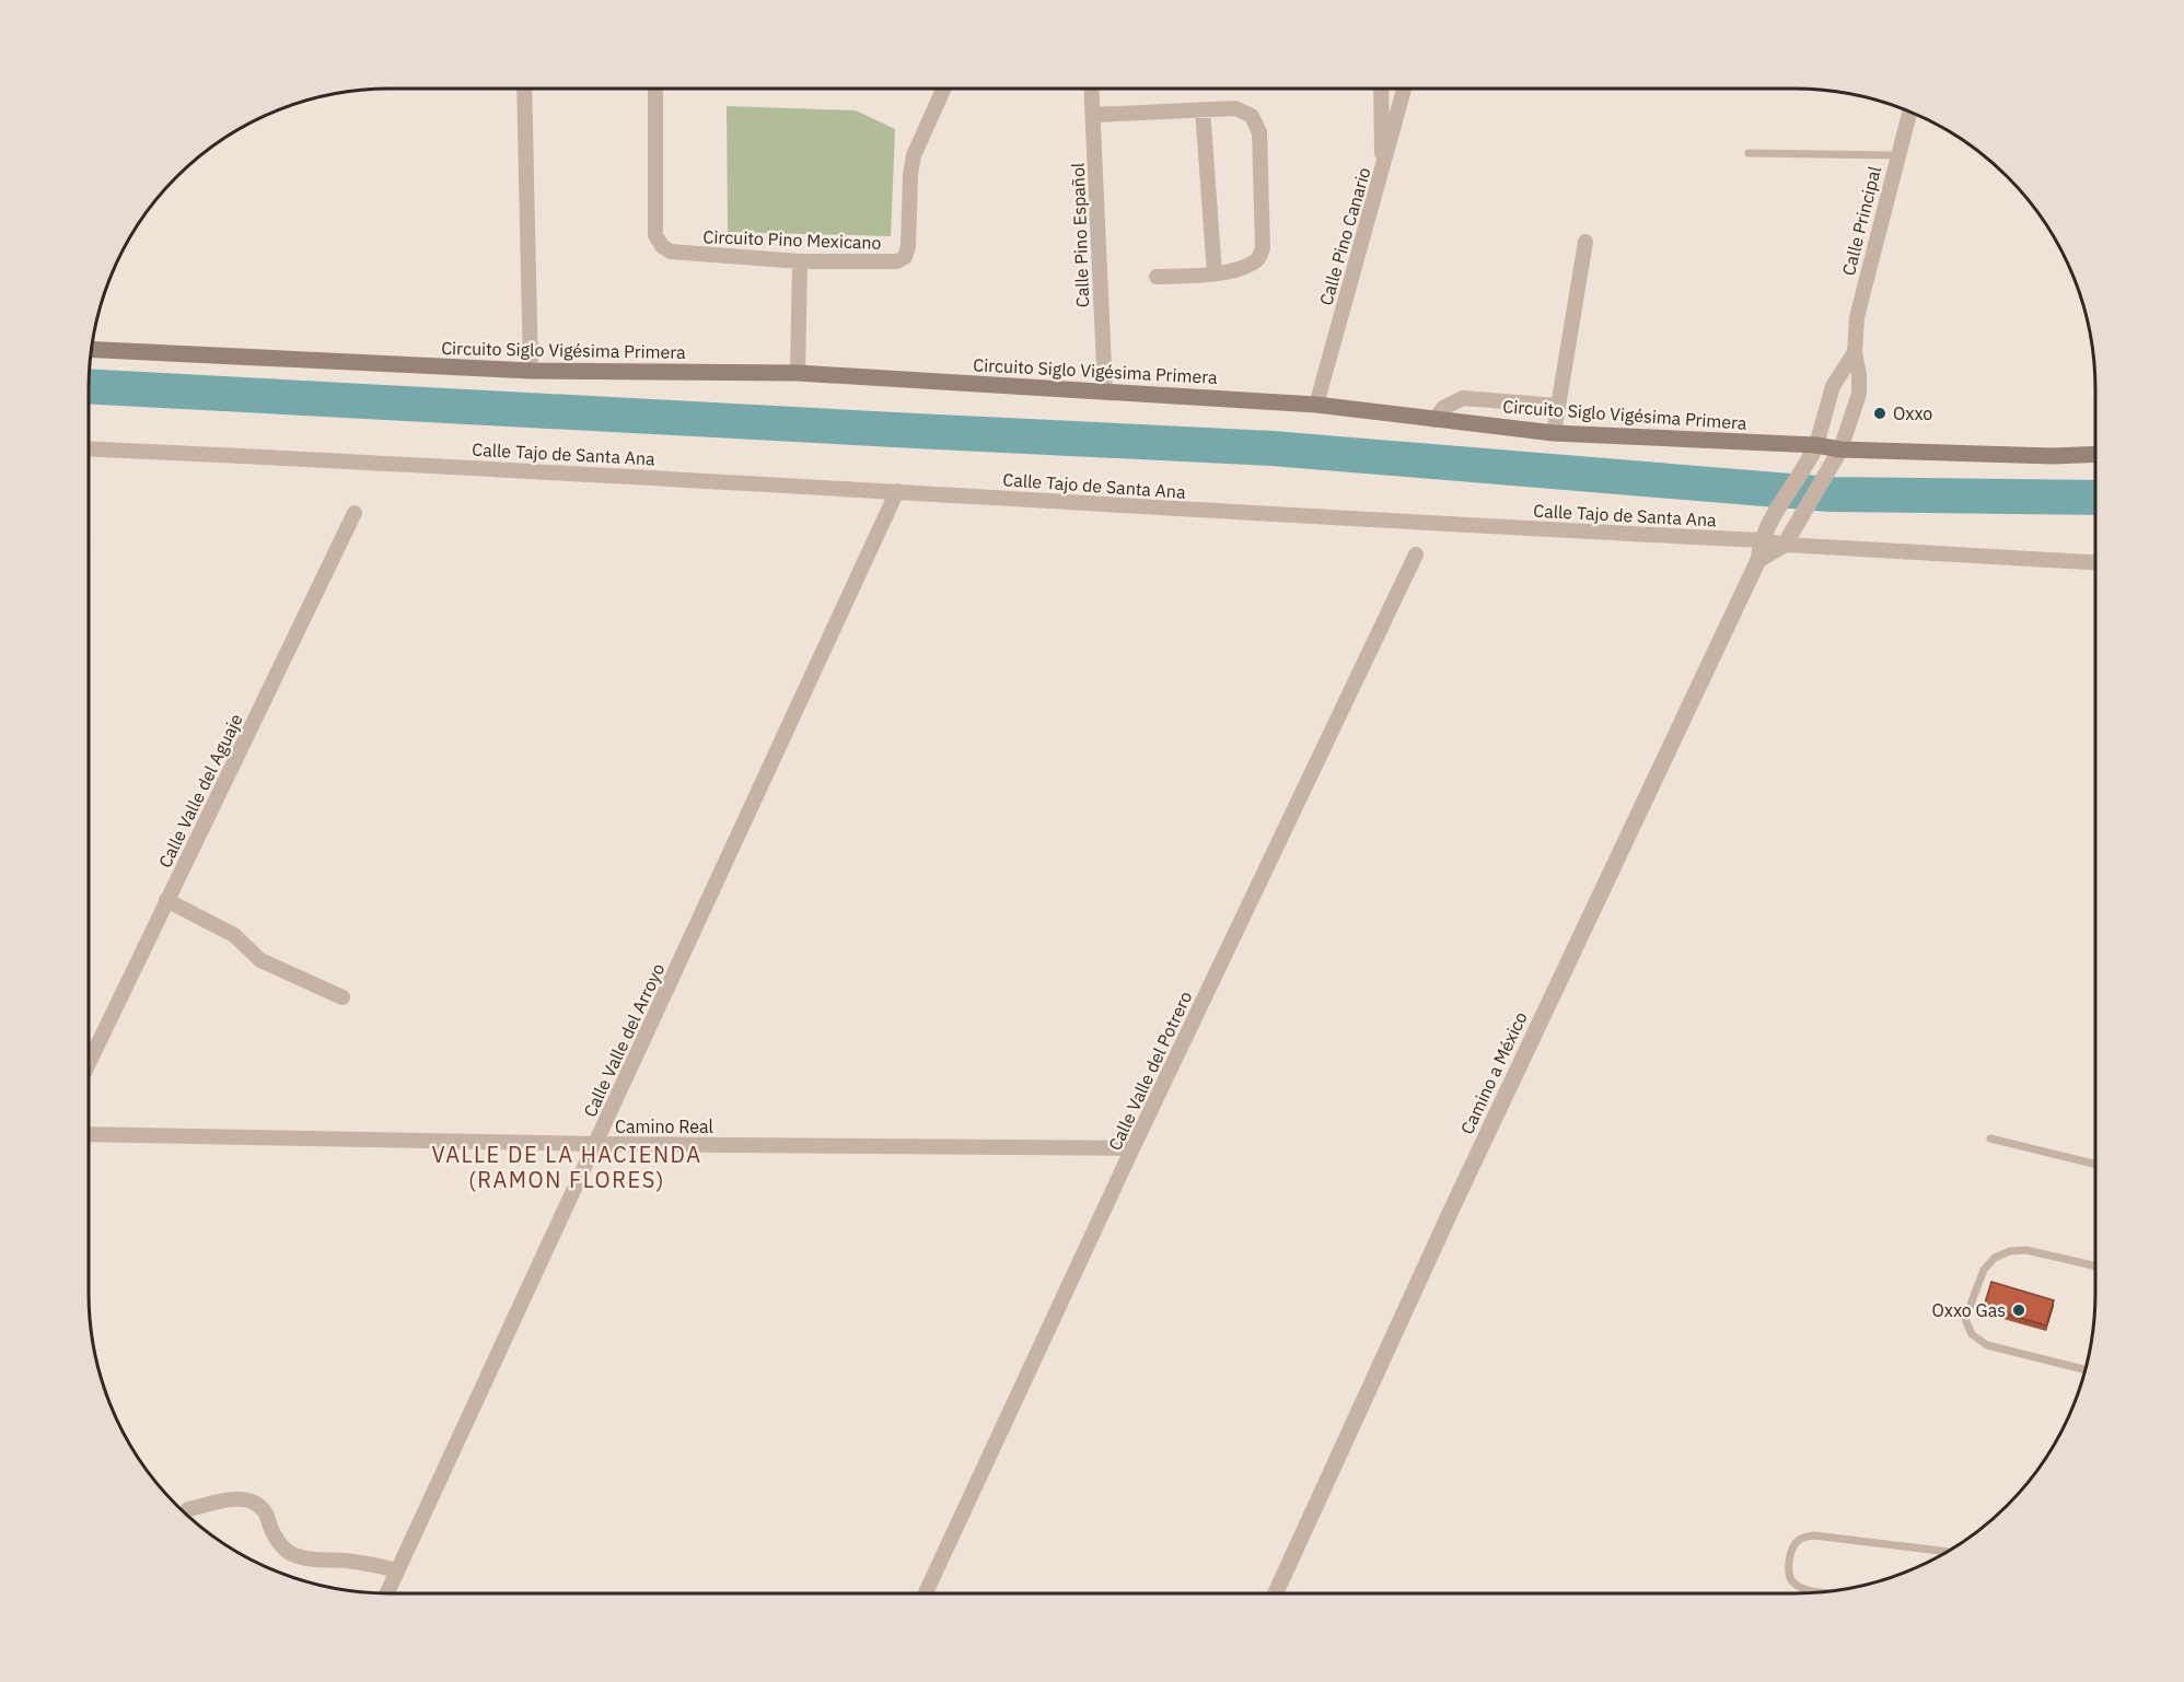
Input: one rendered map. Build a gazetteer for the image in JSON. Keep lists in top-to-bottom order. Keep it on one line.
{"streets":{"main road":["Circuito Siglo Vigésima Primera"],"street":["Calle Principal","Calle Pino Español","Calle Pino Canario","Circuito Pino Mexicano","Calle Tajo de Santa Ana","Calle Valle del Aguaje","Calle Valle del Arroyo","Calle Valle del Potrero","Camino a México","Camino Real"]},"crossings":[["Calle Principal","Circuito Siglo Vigésima Primera"],["Calle Principal","Calle Tajo de Santa Ana"],["Calle Pino Español","Circuito Siglo Vigésima Primera"],["Calle Pino Canario","Circuito Siglo Vigésima Primera"],["Circuito Siglo Vigésima Primera","Camino a México"],["Calle Tajo de Santa Ana","Calle Valle del Arroyo"],["Calle Tajo de Santa Ana","Camino a México"],["Calle Valle del Arroyo","Camino Real"],["Calle Valle del Potrero","Camino Real"]],"districts":["VALLE DE LA HACIENDA (RAMON FLORES)"],"places":["Oxxo","Oxxo Gas"]}
